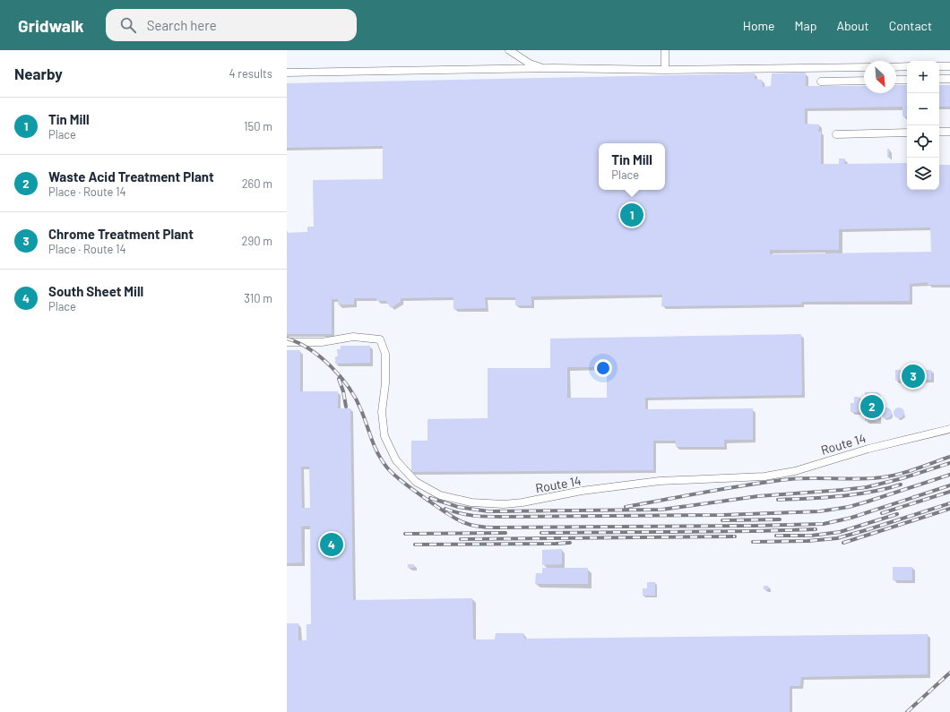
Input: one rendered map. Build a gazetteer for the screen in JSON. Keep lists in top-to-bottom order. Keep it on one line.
{"streets":{"street":["Route 14"]},"north":"bottom right","page":{"header":"Gridwalk","search":"Search here","nav":["Home","Map","About","Contact"],"heading":["Nearby","4 results"],"map_buttons":["+","−"],"list":[{"mark":"1","name":"Tin Mill","note":"Place","value":"150 m"},{"mark":"2","name":"Waste Acid Treatment Plant","note":"Place · Route 14","value":"260 m"},{"mark":"3","name":"Chrome Treatment Plant","note":"Place · Route 14","value":"290 m"},{"mark":"4","name":"South Sheet Mill","note":"Place","value":"310 m"}],"popup":["Tin Mill","Place"],"pins":["1","3","2","4"]}}
